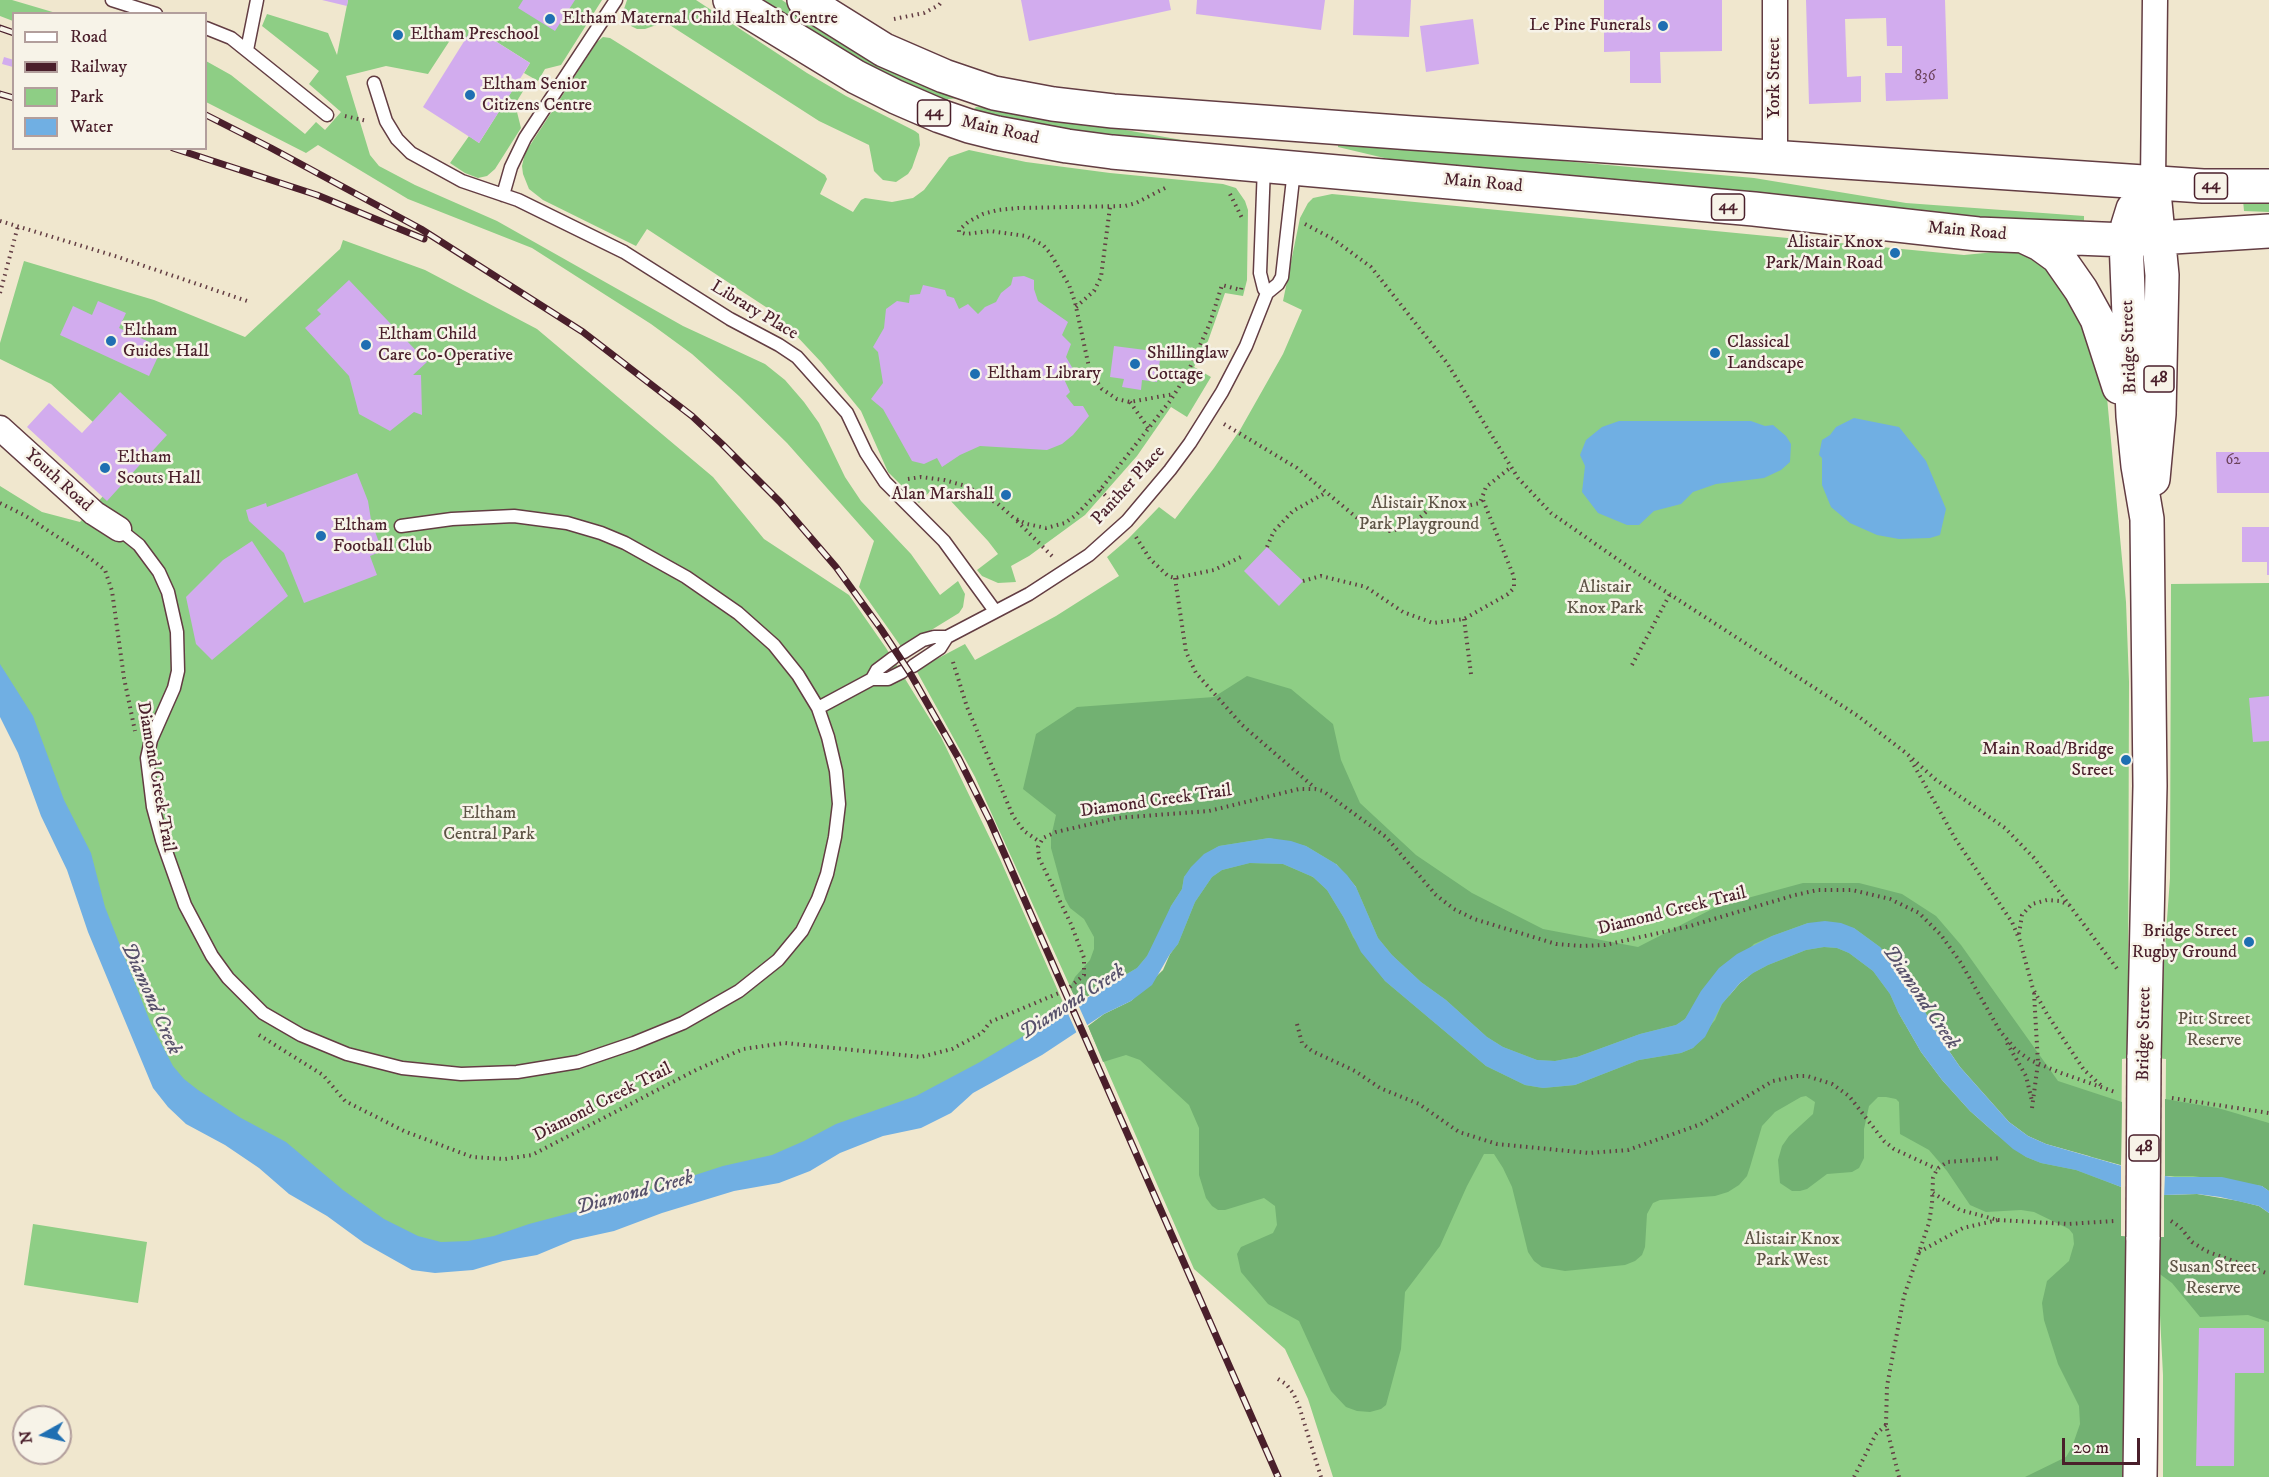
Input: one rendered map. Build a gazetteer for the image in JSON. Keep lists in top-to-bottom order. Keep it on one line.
{"streets":{"main road":["44","Main Road","Bridge Street","48"],"street":["York Street","Youth Road"],"lane":["Library Place","Panther Place"],"path":["Diamond Creek Trail"]},"crossings":[["York Street","Main Road"],["Main Road","Bridge Street"],["Main Road","Panther Place"],["Library Place","Panther Place"]],"water":["Diamond Creek"],"parks":["Alistair Knox Park Playground","Alistair Knox Park","Eltham Central Park","Pitt Street Reserve","Alistair Knox Park West","Susan Street Reserve"],"places":["Eltham Maternal Child Health Centre","Le Pine Funerals","Eltham Preschool","Eltham Senior Citizens Centre","Alistair Knox Park/Main Road","Eltham Guides Hall","Eltham Child Care Co-Operative","Classical Landscape","Shillinglaw Cottage","Eltham Library","Eltham Scouts Hall","Alan Marshall","Eltham Football Club","Main Road/Bridge Street","Bridge Street Rugby Ground"],"house_numbers":["836","62"],"legend":["Road","Railway","Park","Water"],"scale_bar":"20 m","north":"left"}
